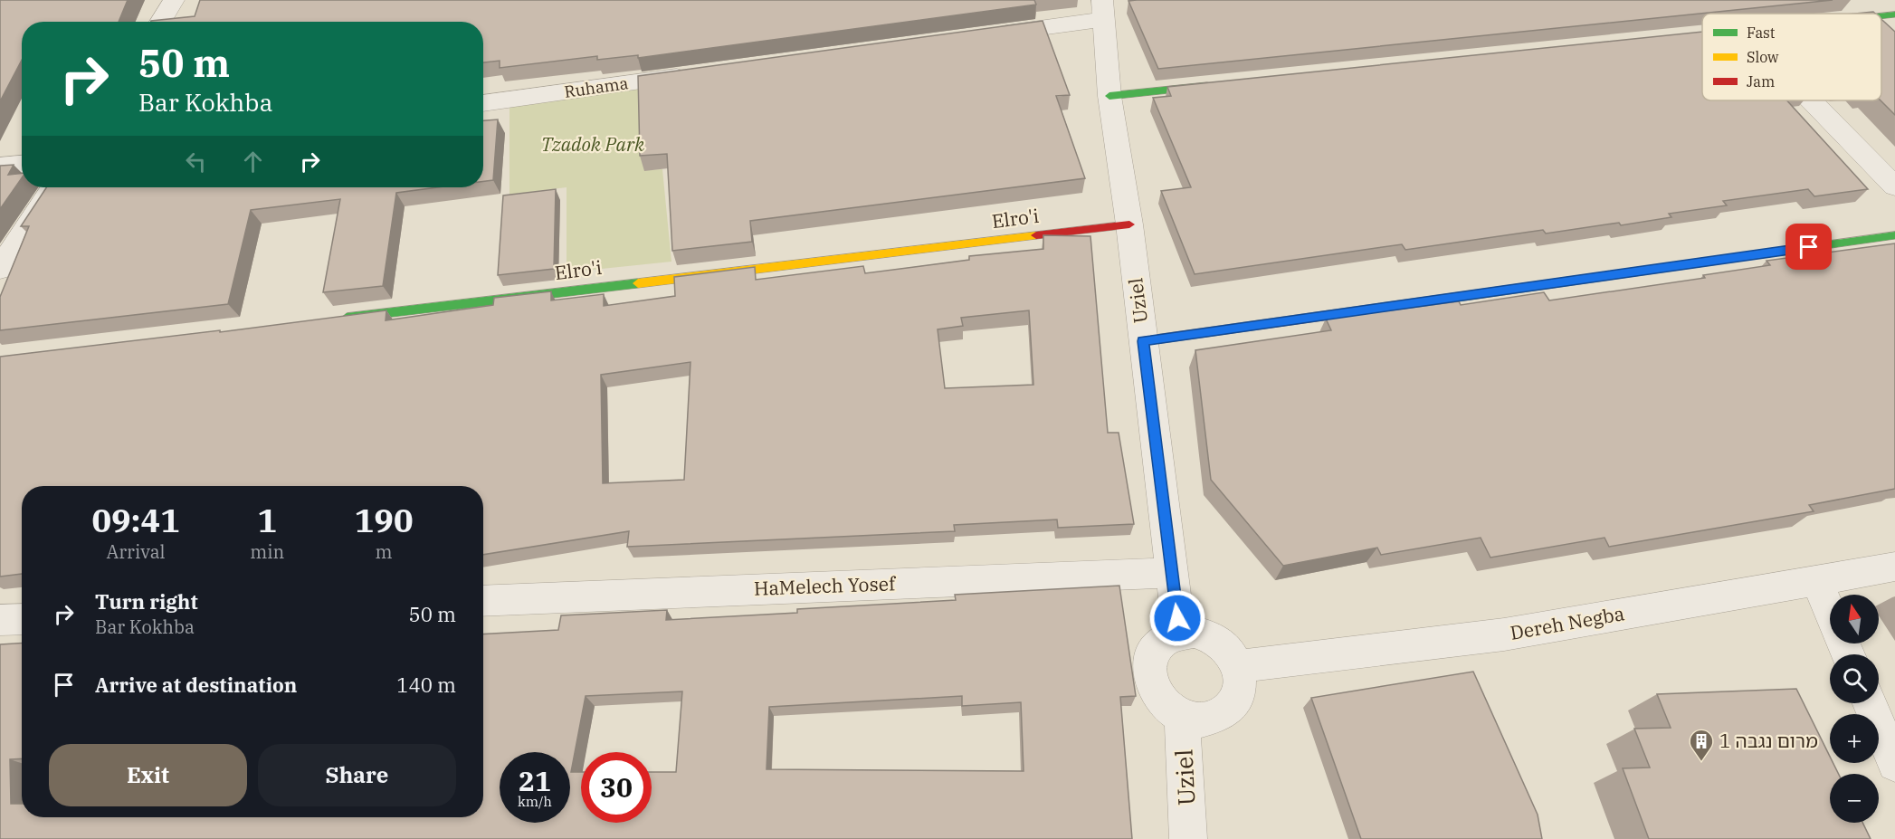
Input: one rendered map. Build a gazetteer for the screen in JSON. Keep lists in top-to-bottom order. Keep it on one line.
{"streets":{"street":["Ruhama","Elro'i","Uziel","HaMelech Yosef","Dereh Negba"]},"crossings":[["Elro'i","Uziel"],["Uziel","HaMelech Yosef"],["Uziel","Dereh Negba"]],"parks":["Tzadok Park"],"places":{"building":["מרום נגבה 1"]},"legend":["Fast","Slow","Jam"],"north":"top","page":{"turn":["50 m","Bar Kokhba"],"eta":["09:41","Arrival","1","min","190","m"],"list":[{"name":"Turn right","note":"Bar Kokhba","value":"50 m"},{"name":"Arrive at destination","value":"140 m"}],"map_buttons":["+","−"],"buttons":["Exit","Share"],"speed":"21 km/h","limit":"30"}}
